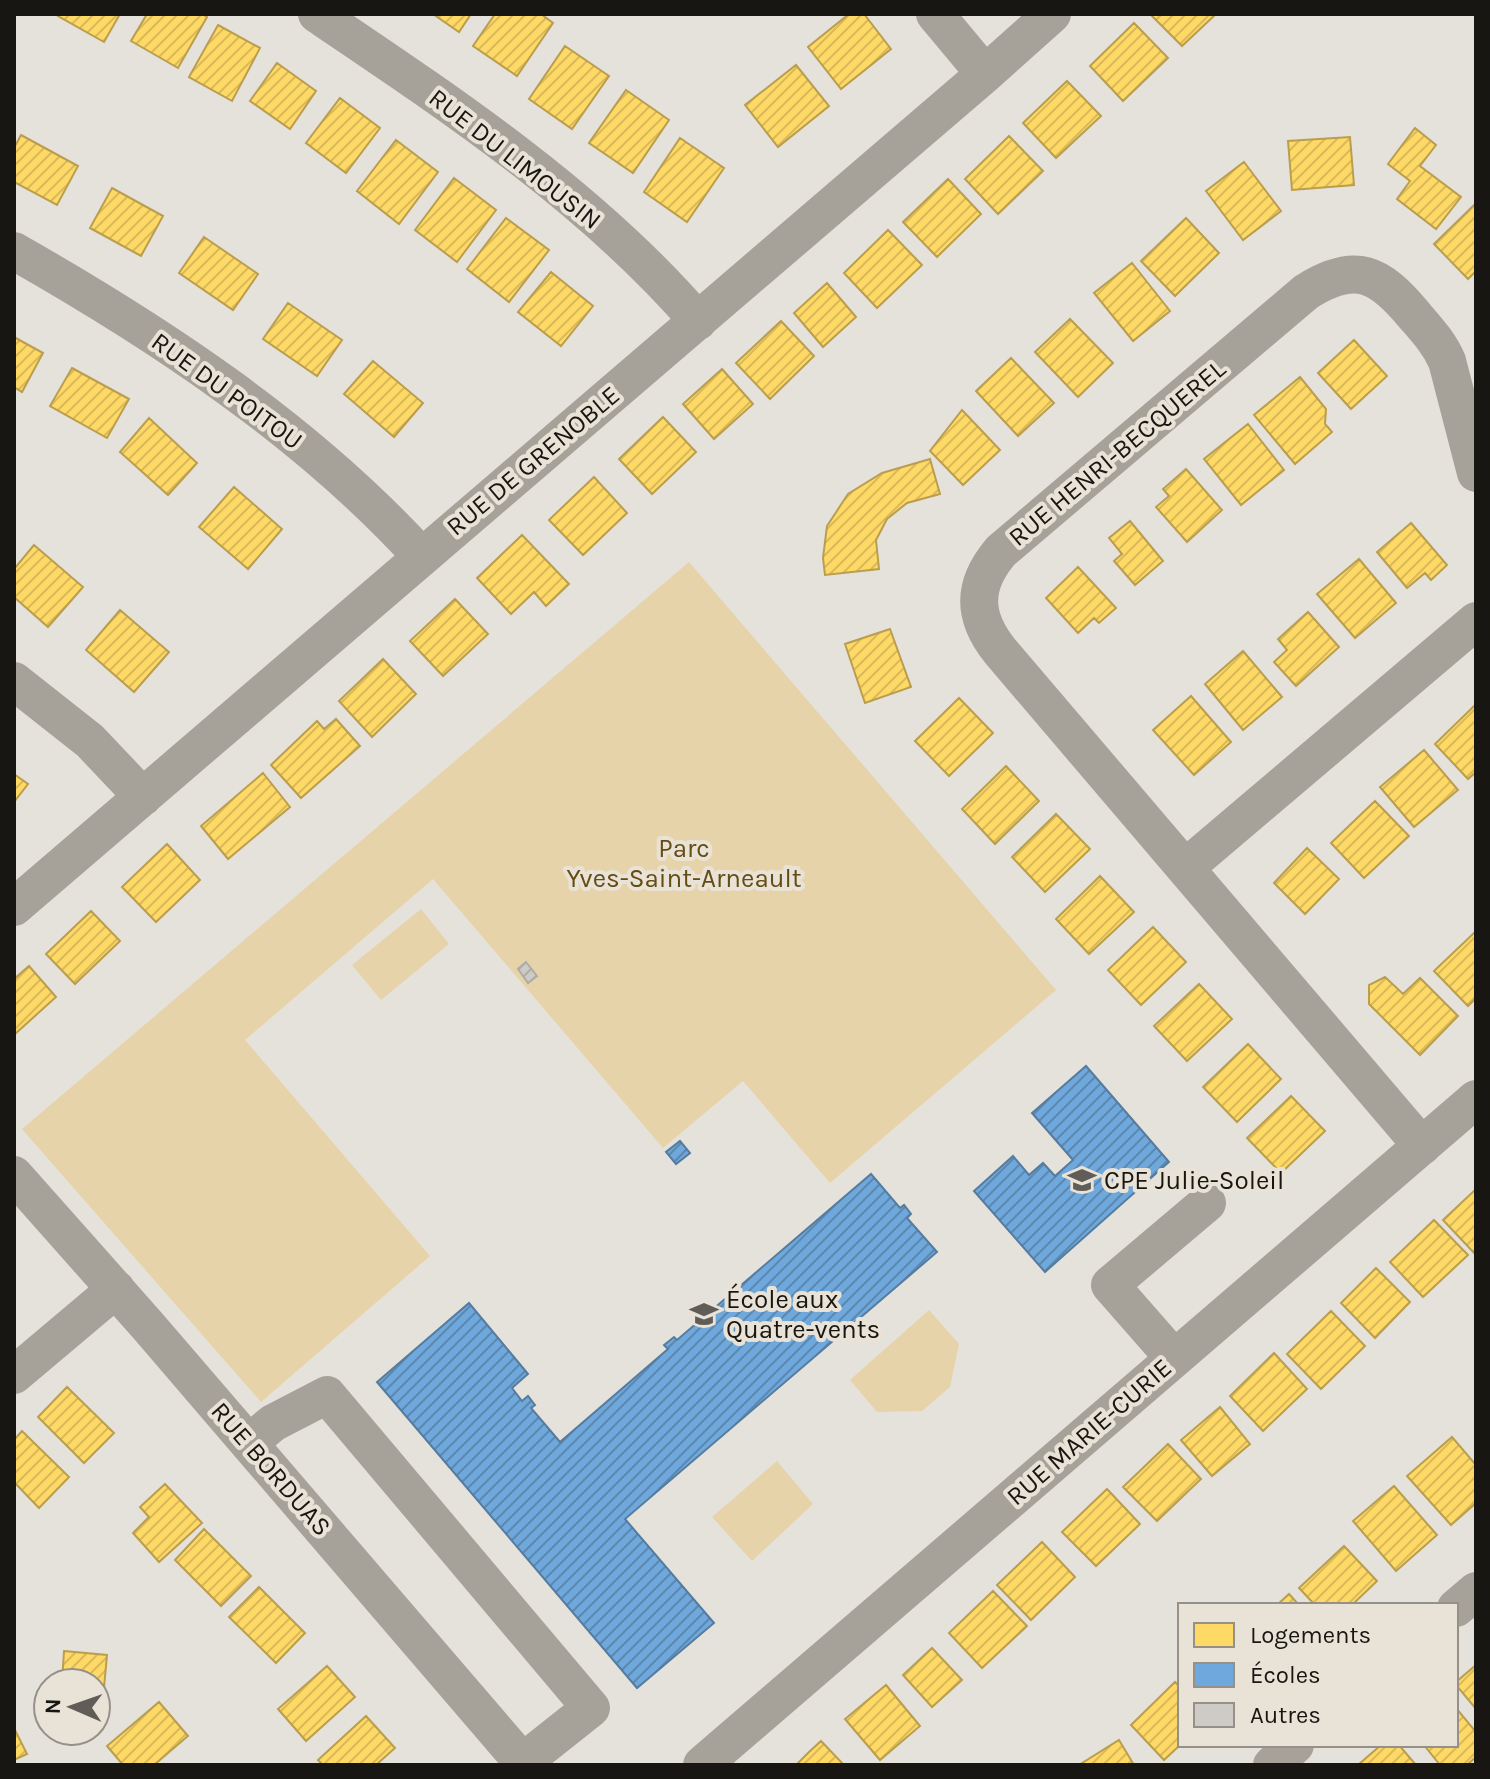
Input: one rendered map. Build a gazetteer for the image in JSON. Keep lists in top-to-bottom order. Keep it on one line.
{"streets":{"street":["RUE DU LIMOUSIN","RUE DU POITOU","RUE HENRI-BECQUEREL","RUE DE GRENOBLE","RUE MARIE-CURIE","RUE BORDUAS"]},"crossings":[["RUE DU LIMOUSIN","RUE DE GRENOBLE"],["RUE DU POITOU","RUE DE GRENOBLE"],["RUE HENRI-BECQUEREL","RUE MARIE-CURIE"]],"parks":["Parc Yves-Saint-Arneault"],"places":{"school or university":["CPE Julie-Soleil","École aux Quatre-vents"]},"legend":["Logements","Écoles","Autres"],"north":"left"}
